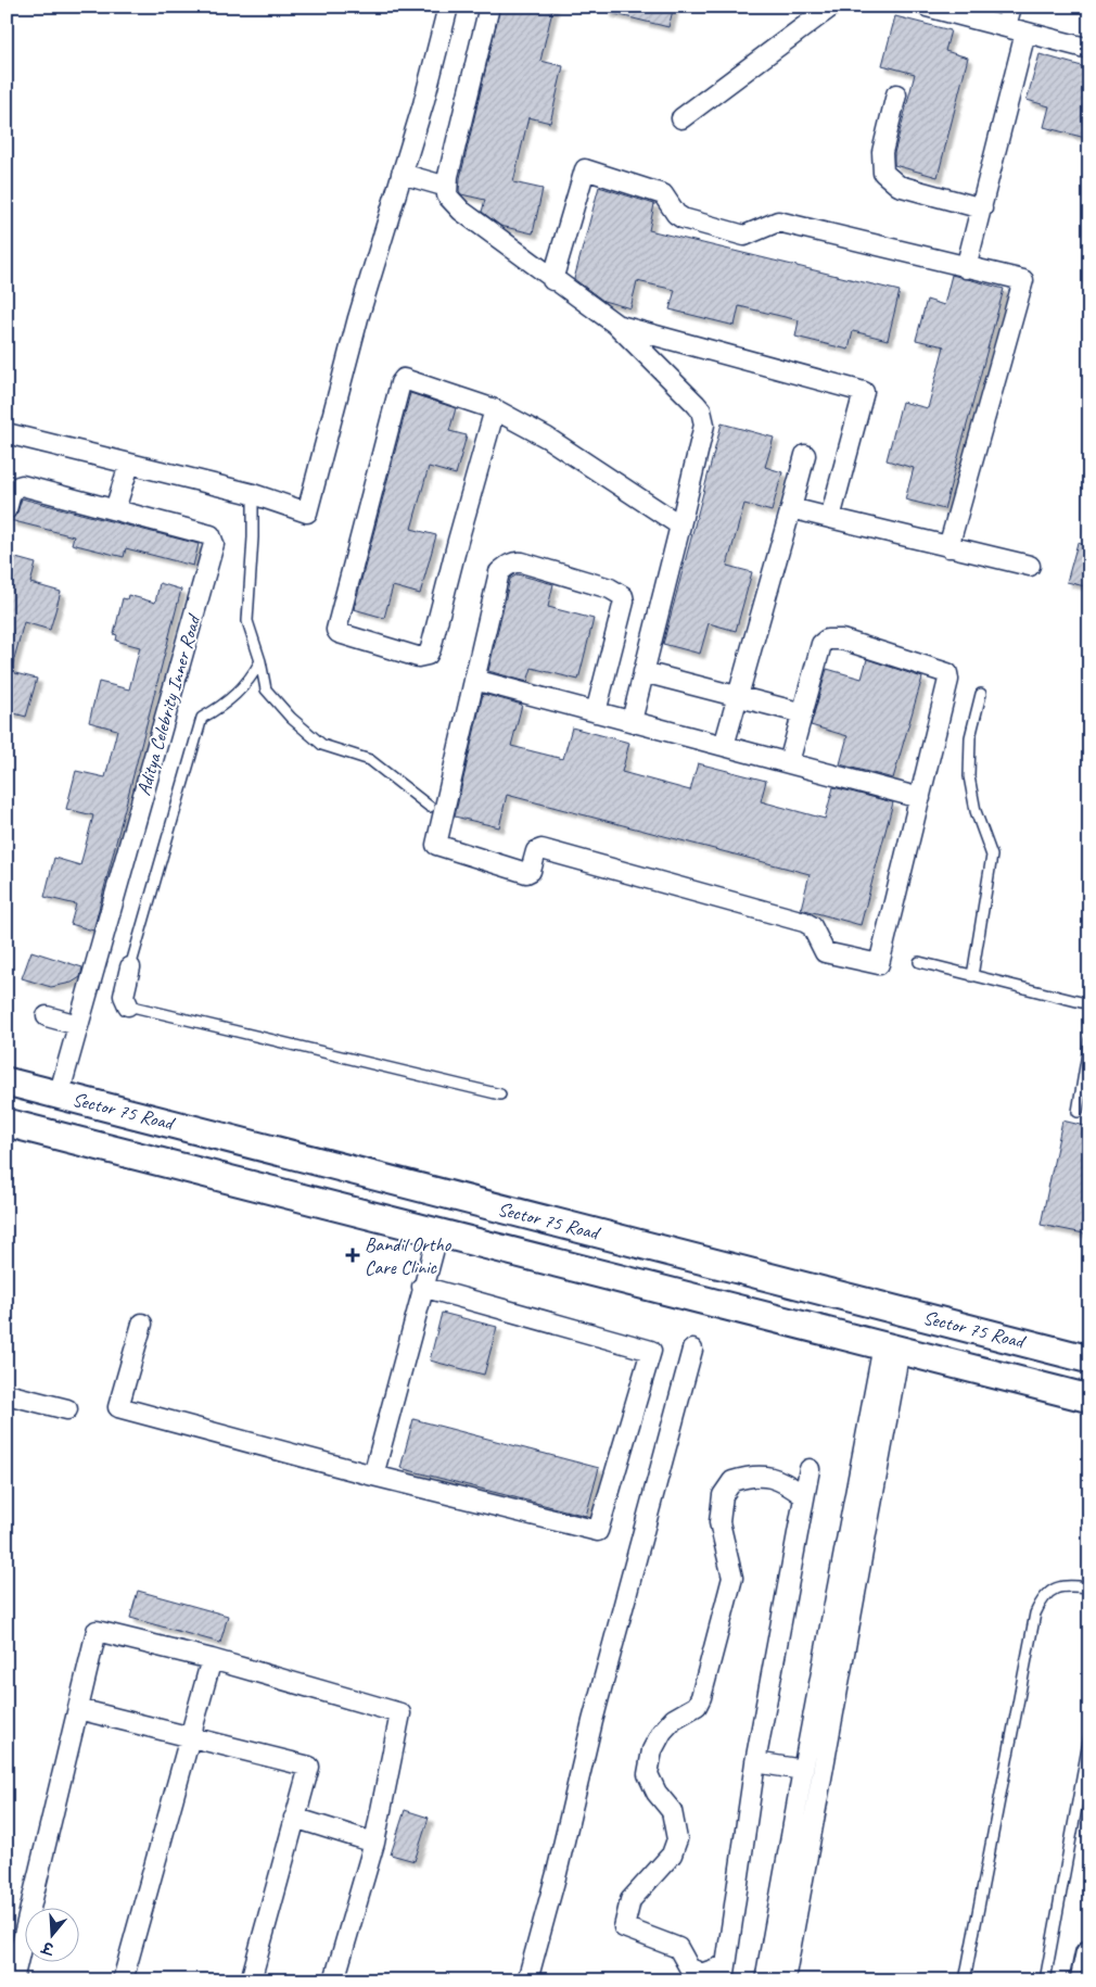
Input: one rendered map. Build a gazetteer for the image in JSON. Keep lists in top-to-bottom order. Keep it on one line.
{"streets":{"street":["Aditya Celebrity Inner Road","Sector 75 Road"]},"crossings":[["Aditya Celebrity Inner Road","Sector 75 Road"]],"places":{"health":["Bandil Ortho Care Clinic"]},"north":"bottom"}
